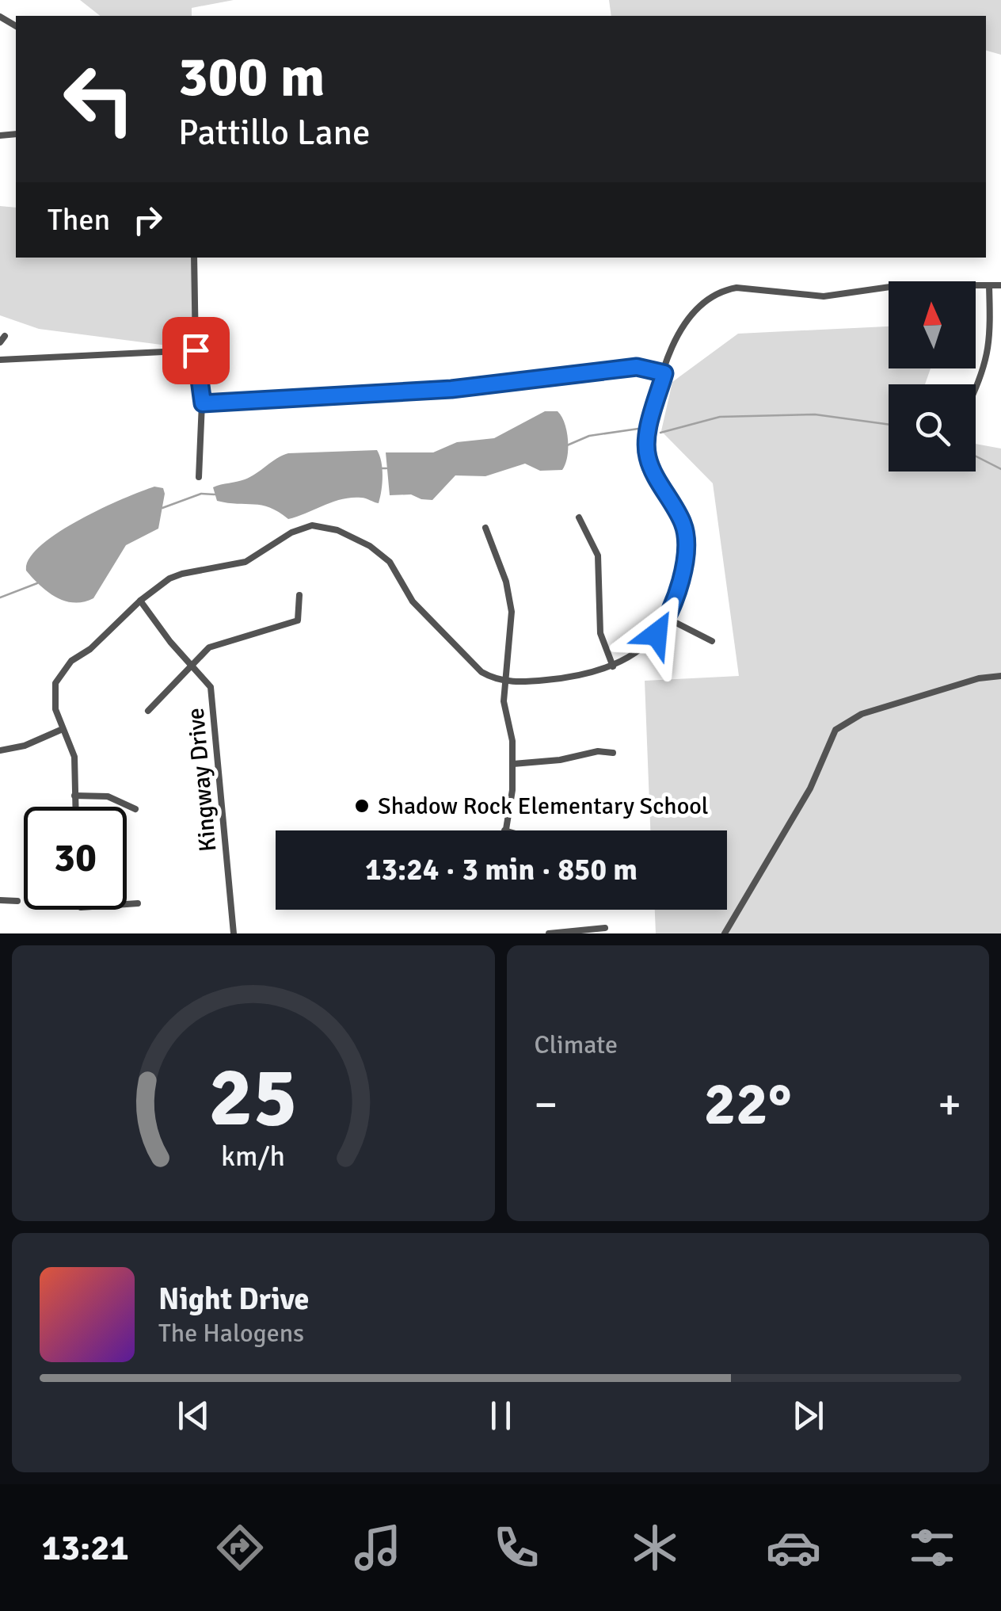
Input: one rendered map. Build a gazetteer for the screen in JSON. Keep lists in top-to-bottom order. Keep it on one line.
{"streets":{"street":["Kingway Drive"]},"places":["Shadow Rock Elementary School"],"north":"top","page":{"turn":["300 m","Pattillo Lane"],"then":"Then","limit":"30","trip":"13:24 · 3 min · 850 m","tile":"Climate","heat":["−","22°","+"],"song":["Night Drive","The Halogens"],"tabs":"13:21","gauge":["25","km/h"]}}
